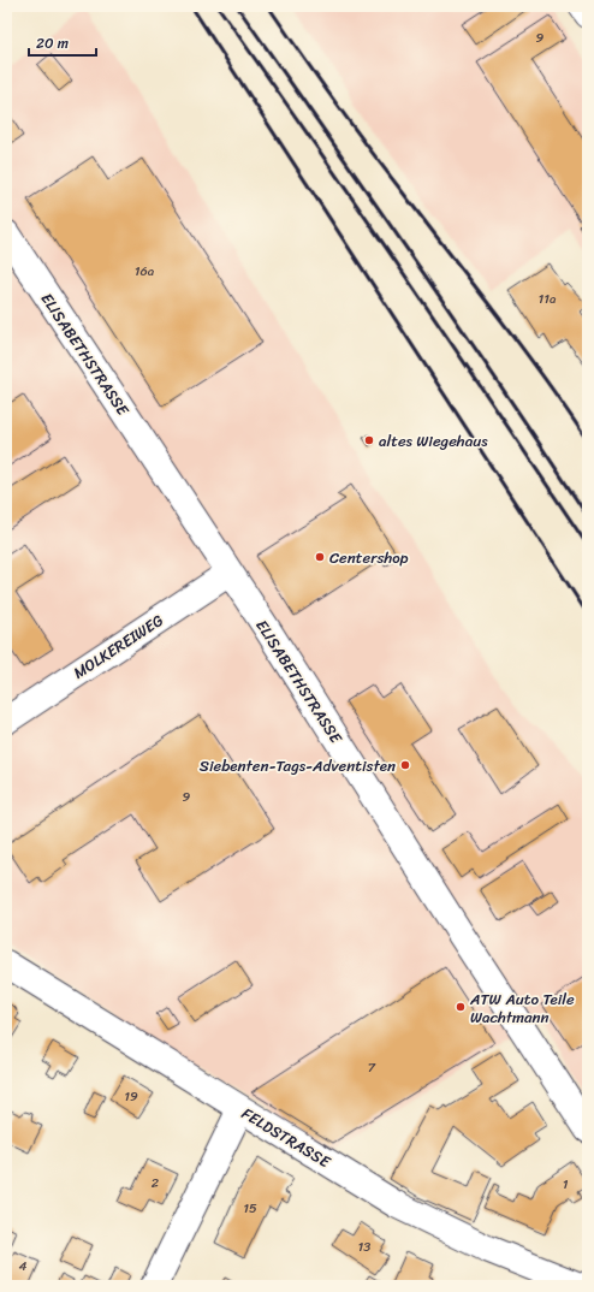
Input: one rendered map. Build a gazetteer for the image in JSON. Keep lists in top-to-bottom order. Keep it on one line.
{"streets":{"street":["ELISABETHSTRASSE","MOLKEREIWEG","FELDSTRASSE"]},"crossings":[["ELISABETHSTRASSE","MOLKEREIWEG"]],"places":["altes Wiegehaus","Centershop","Siebenten-Tags-Adventisten","ATW Auto Teile Wachtmann"],"house_numbers":["9","16a","11a","9","7","19","2","1","15","13","4"],"scale_bar":"20 m"}
